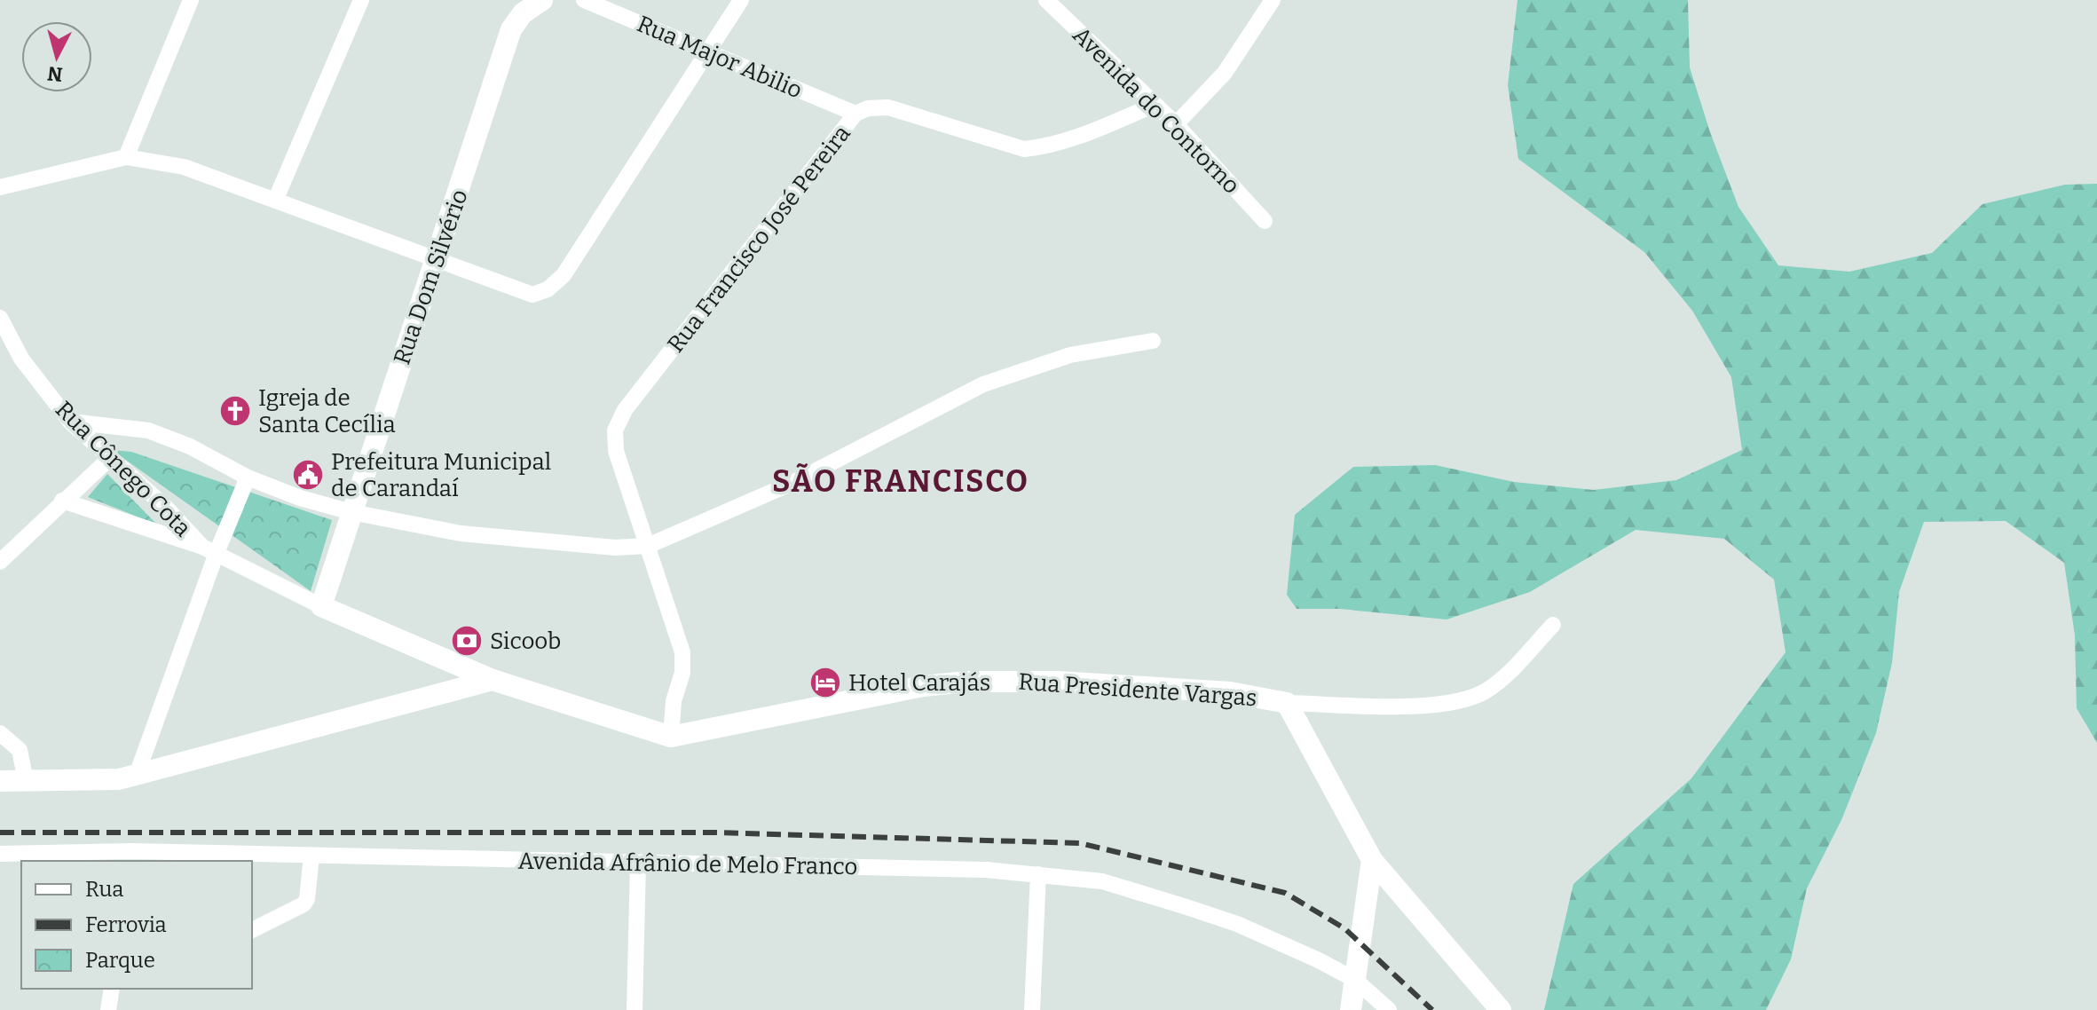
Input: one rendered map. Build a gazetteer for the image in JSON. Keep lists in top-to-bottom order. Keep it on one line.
{"streets":{"main road":["Rua Dom Silvério","Rua Presidente Vargas"],"street":["Rua Major Abilio","Avenida do Contorno","Rua Francisco José Pereira","Rua Cônego Cota","Avenida Afrânio de Melo Franco"]},"crossings":[["Rua Major Abilio","Rua Francisco José Pereira"],["Avenida do Contorno","Rua Francisco José Pereira"],["Rua Dom Silvério","Rua Presidente Vargas"]],"districts":["SÃO FRANCISCO"],"places":{"church":["Igreja de Santa Cecília"],"public building":["Prefeitura Municipal de Carandaí"],"bank":["Sicoob"],"hotel":["Hotel Carajás"]},"legend":["Rua","Ferrovia","Parque"],"north":"bottom"}
